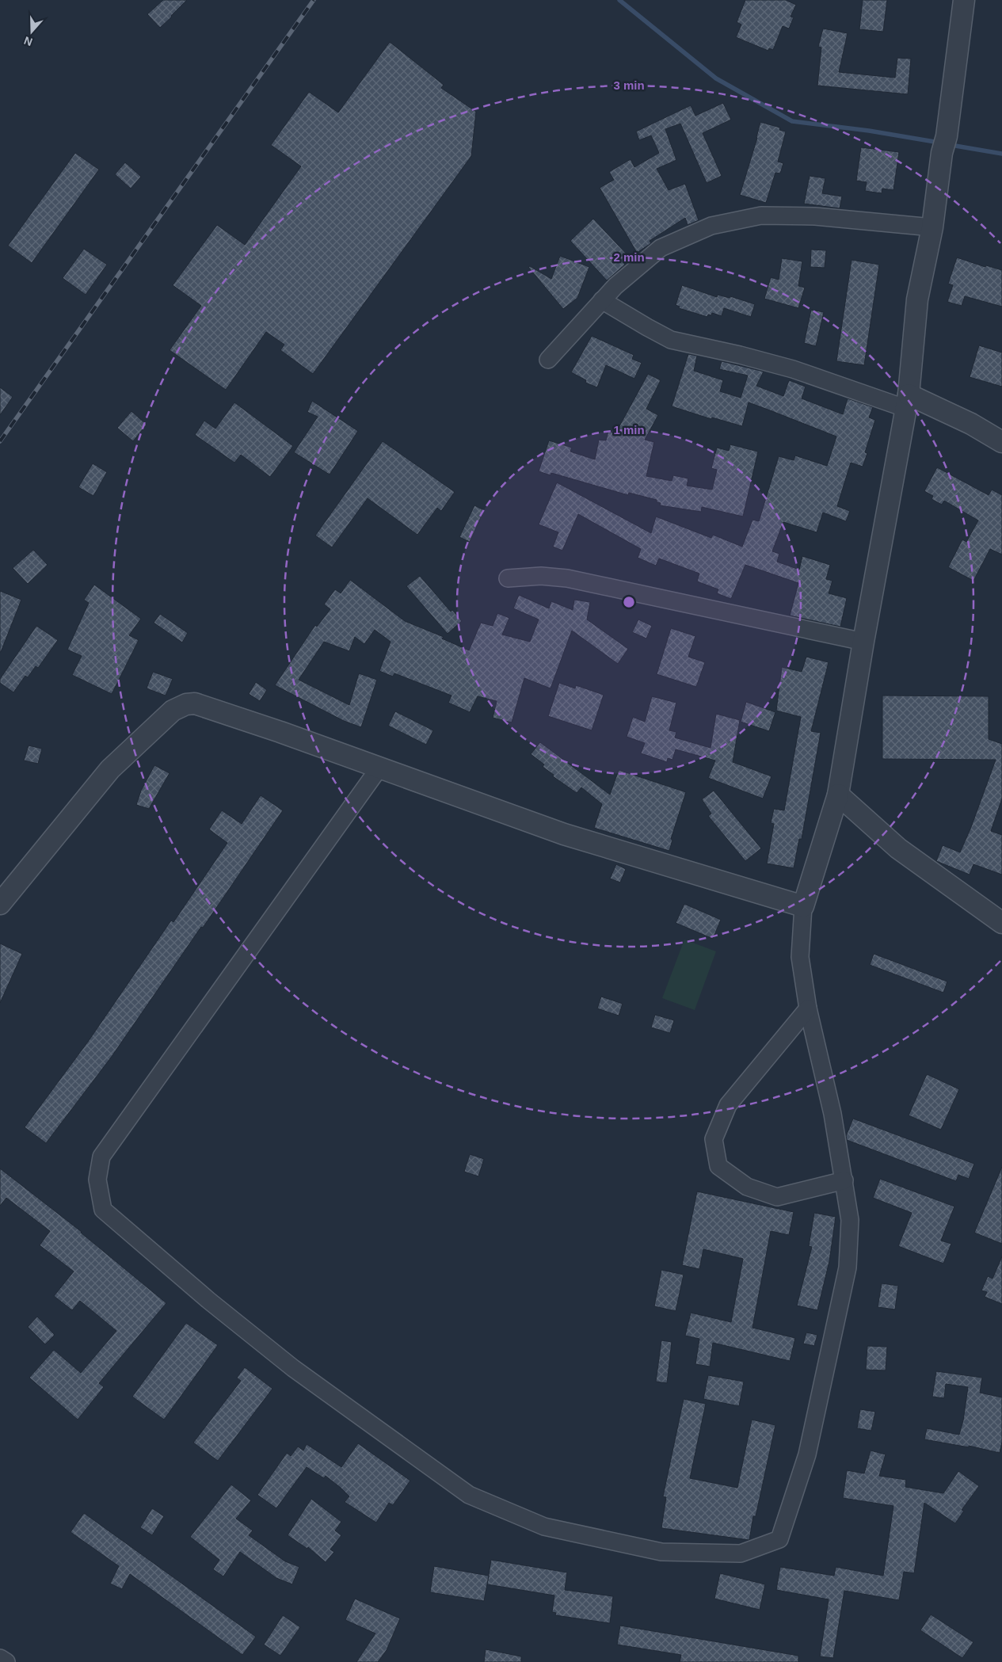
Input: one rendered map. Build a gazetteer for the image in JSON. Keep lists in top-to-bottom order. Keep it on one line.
{"north":"bottom","rings":["3 min","2 min","1 min"]}
